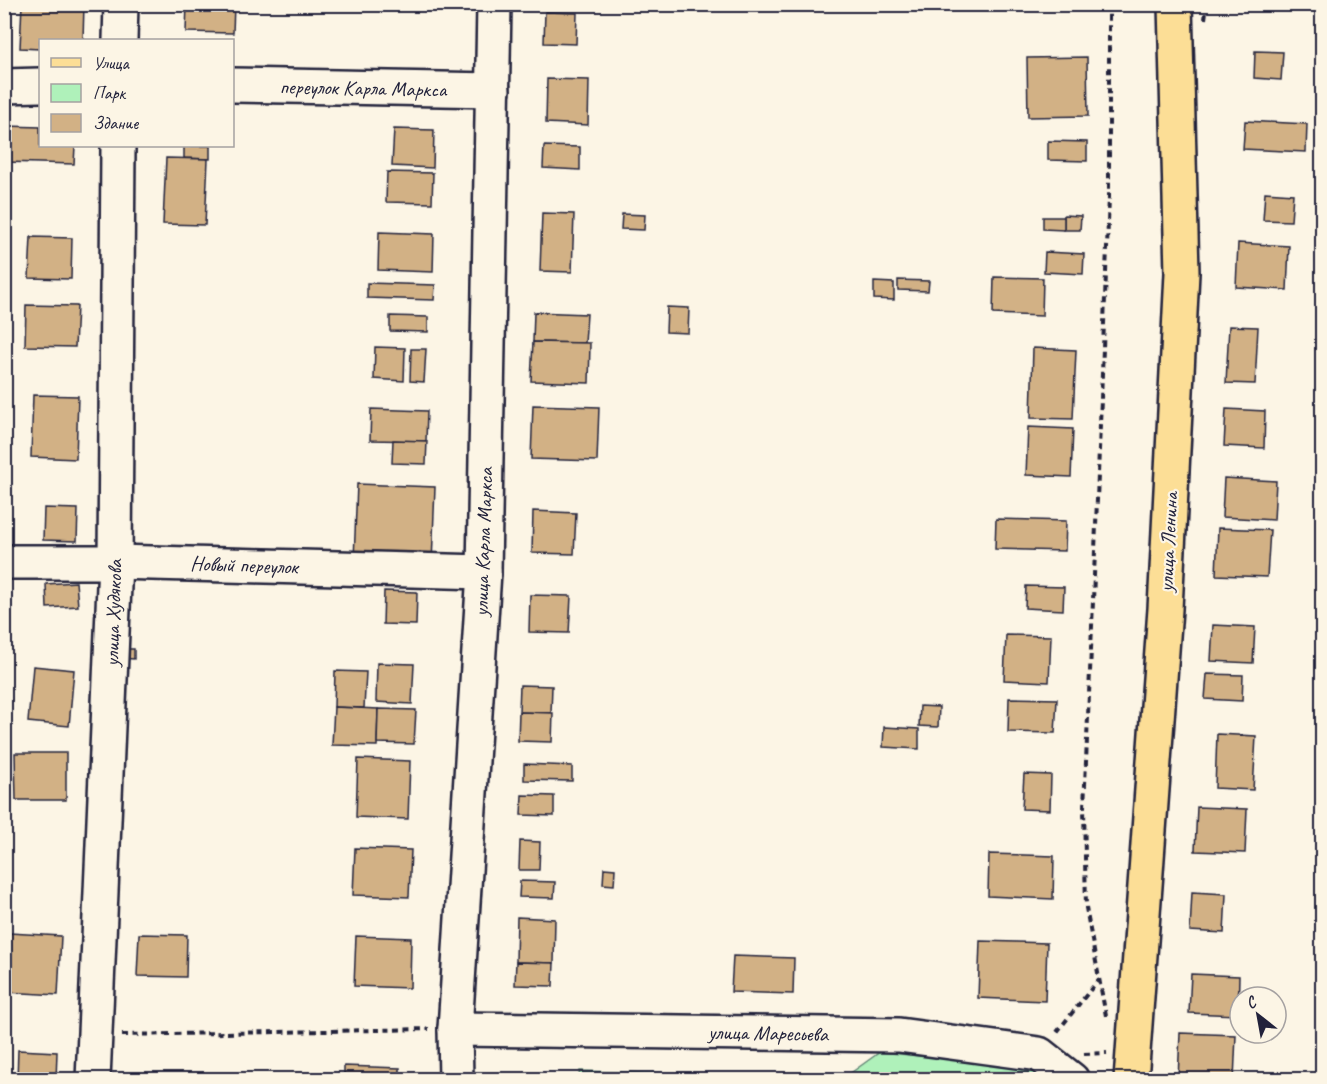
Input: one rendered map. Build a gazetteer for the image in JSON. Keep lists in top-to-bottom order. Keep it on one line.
{"streets":{"main road":["улица Ленина"],"street":["переулок Карла Маркса","улица Карла Маркса","Новый переулок","улица Худякова","улица Маресьева"]},"crossings":[["переулок Карла Маркса","улица Карла Маркса"],["улица Карла Маркса","Новый переулок"],["улица Карла Маркса","улица Маресьева"],["Новый переулок","улица Худякова"]],"legend":["Улица","Парк","Здание"],"north":"top left"}
